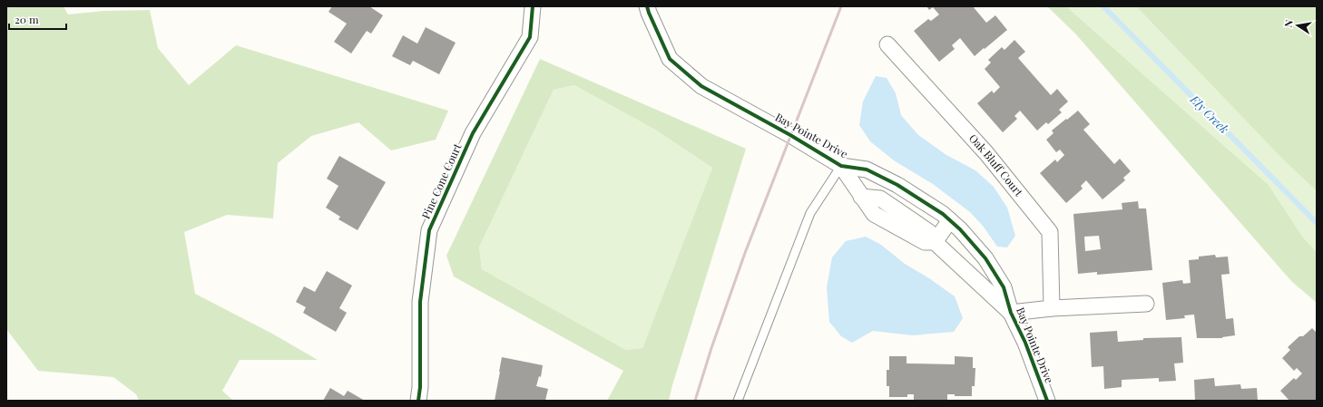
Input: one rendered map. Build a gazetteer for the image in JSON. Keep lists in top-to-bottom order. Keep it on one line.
{"streets":{"street":["Bay Pointe Drive","Oak Bluff Court","Pine Cone Court"]},"water":["Ely Creek"],"scale_bar":"20 m","north":"left"}
